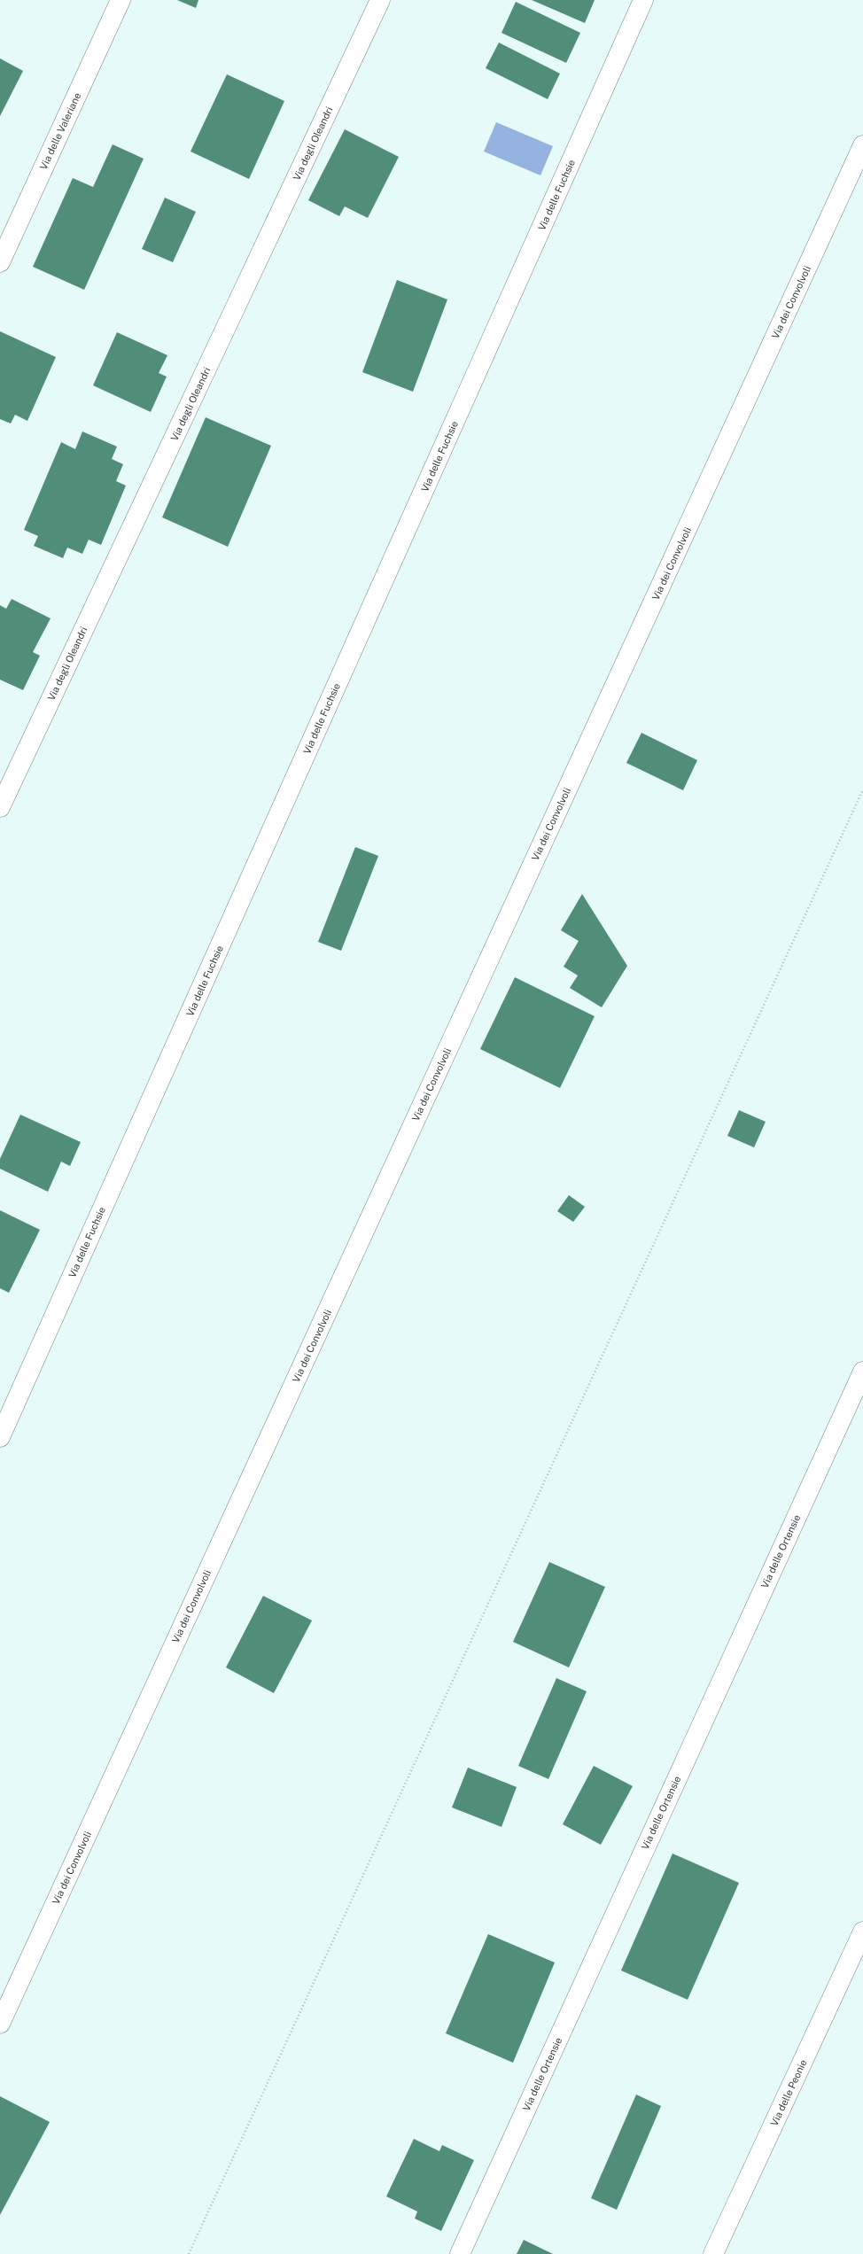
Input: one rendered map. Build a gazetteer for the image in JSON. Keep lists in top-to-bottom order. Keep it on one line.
{"streets":{"street":["Via delle Valeriane","Via degli Oleandri","Via delle Fuchsie","Via dei Convolvoli","Via delle Ortensie","Via delle Peonie"]}}
